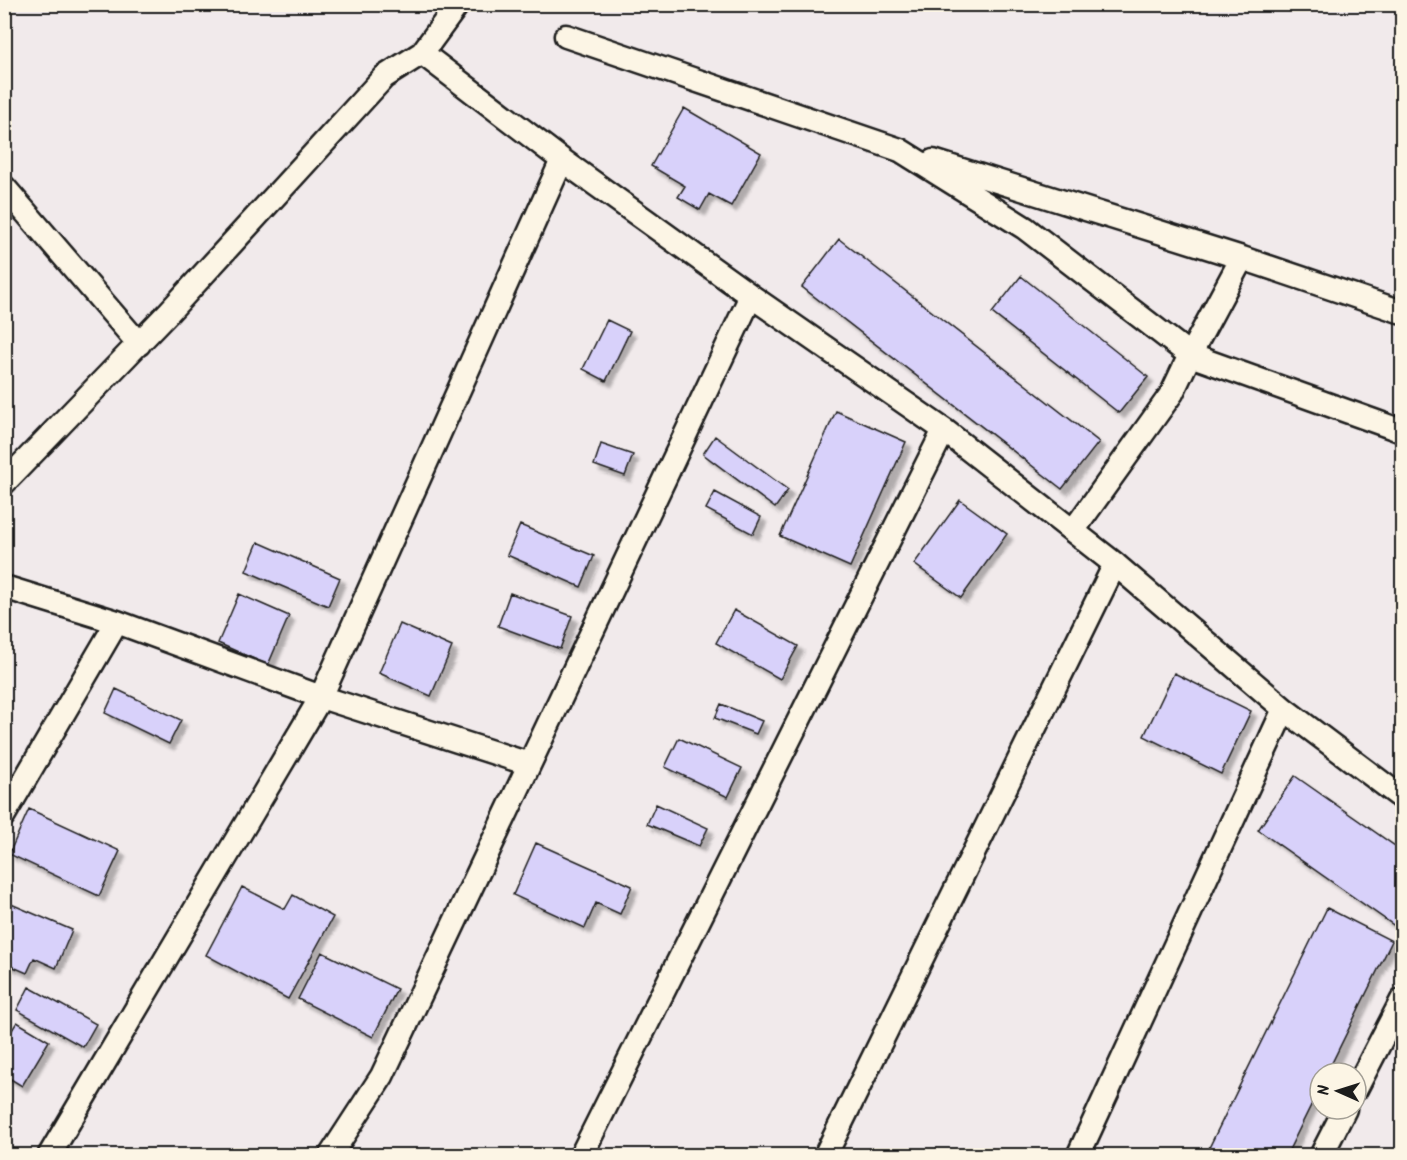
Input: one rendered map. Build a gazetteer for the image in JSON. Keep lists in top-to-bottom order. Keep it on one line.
{"north":"left"}
